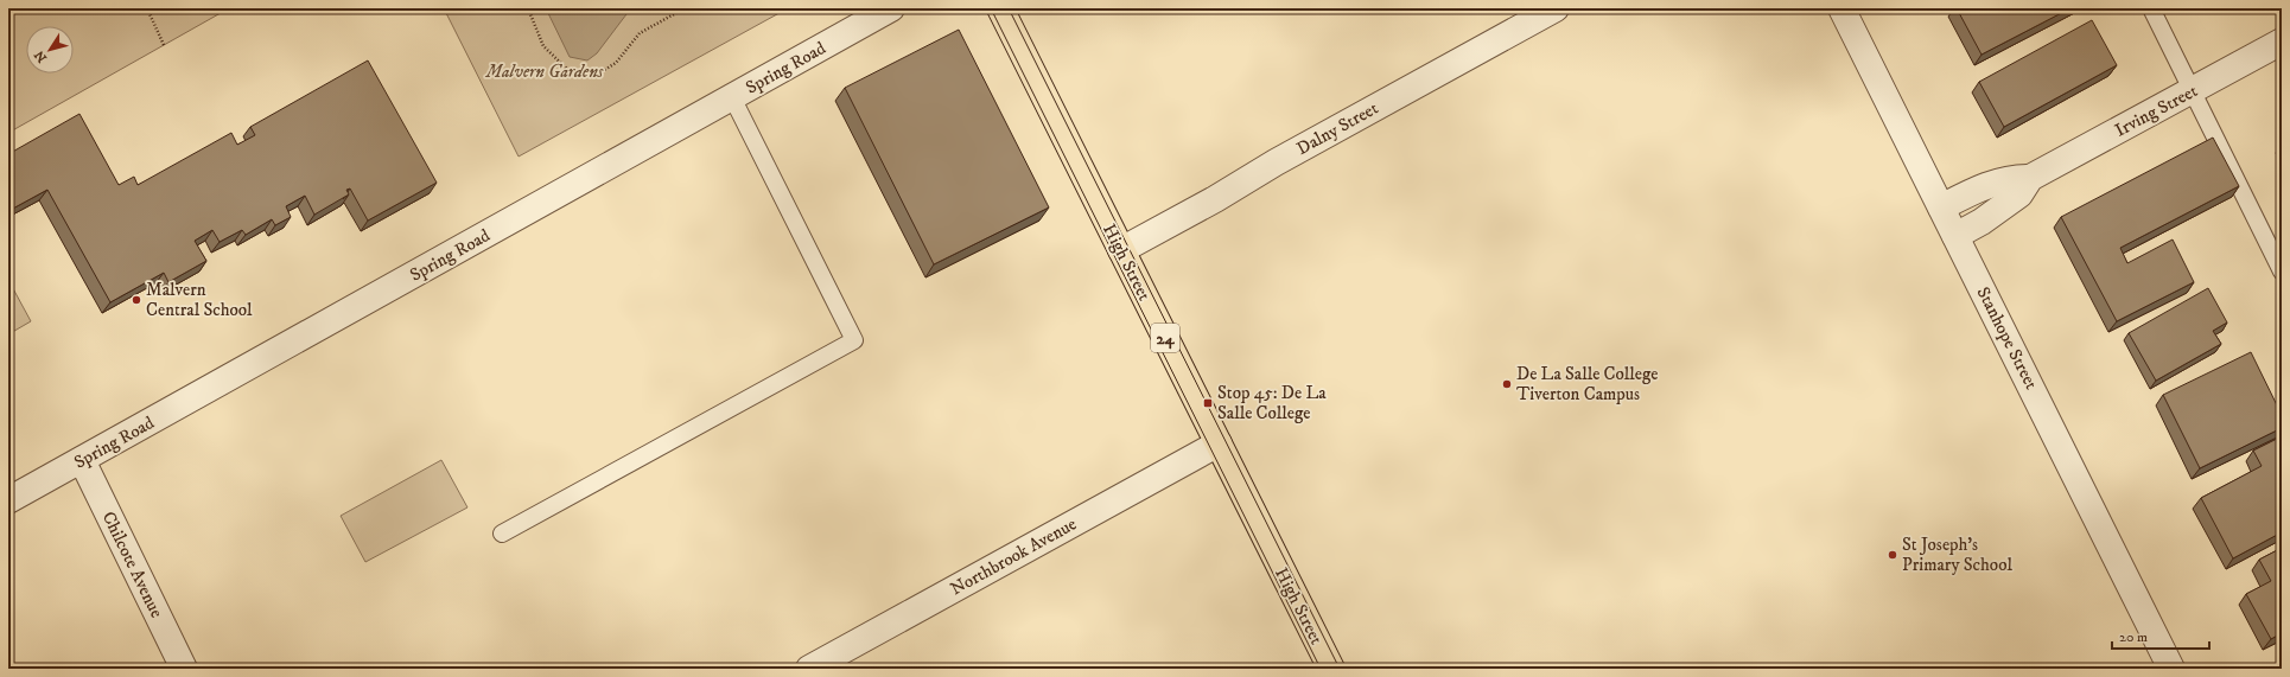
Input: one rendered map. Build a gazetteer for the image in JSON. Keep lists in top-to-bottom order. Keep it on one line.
{"streets":{"main road":["High Street","24"],"street":["Spring Road","Irving Street","Dalny Street","Stanhope Street","Northbrook Avenue","Chilcote Avenue"]},"crossings":[["Spring Road","Chilcote Avenue"],["Irving Street","Stanhope Street"],["Dalny Street","High Street"],["High Street","Northbrook Avenue"]],"parks":["Malvern Gardens"],"places":{"other":["Malvern Central School","De La Salle College Tiverton Campus","St Joseph's Primary School"],"transit":["Stop 45: De La Salle College"]},"scale_bar":"20 m","north":"bottom left"}
